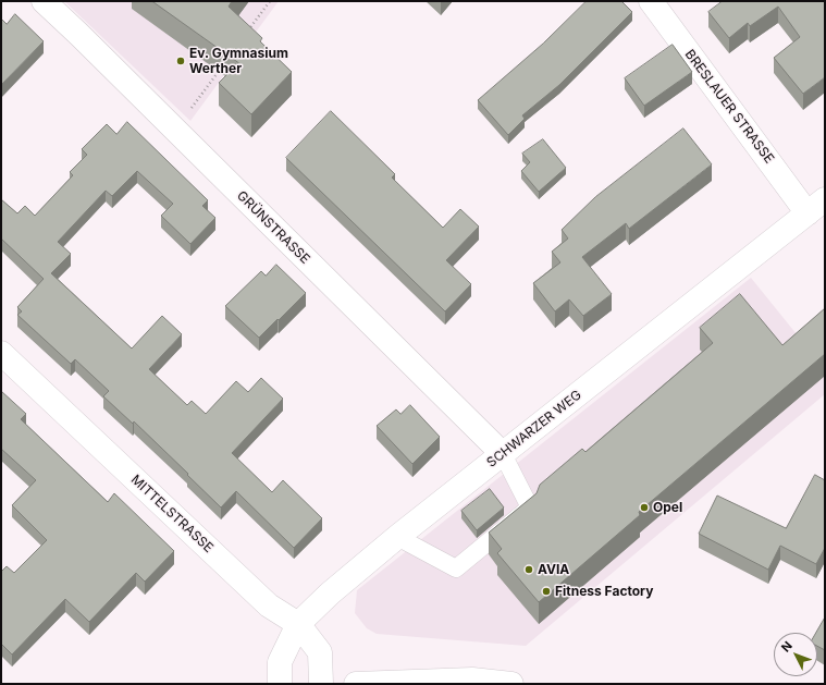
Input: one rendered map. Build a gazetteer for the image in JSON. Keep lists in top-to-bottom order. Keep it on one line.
{"streets":{"street":["BRESLAUER STRASSE","GRÜNSTRASSE","SCHWARZER WEG","MITTELSTRASSE"]},"crossings":[["BRESLAUER STRASSE","SCHWARZER WEG"],["GRÜNSTRASSE","SCHWARZER WEG"],["SCHWARZER WEG","MITTELSTRASSE"]],"places":["Ev. Gymnasium Werther","Opel","AVIA","Fitness Factory"],"north":"top left"}
